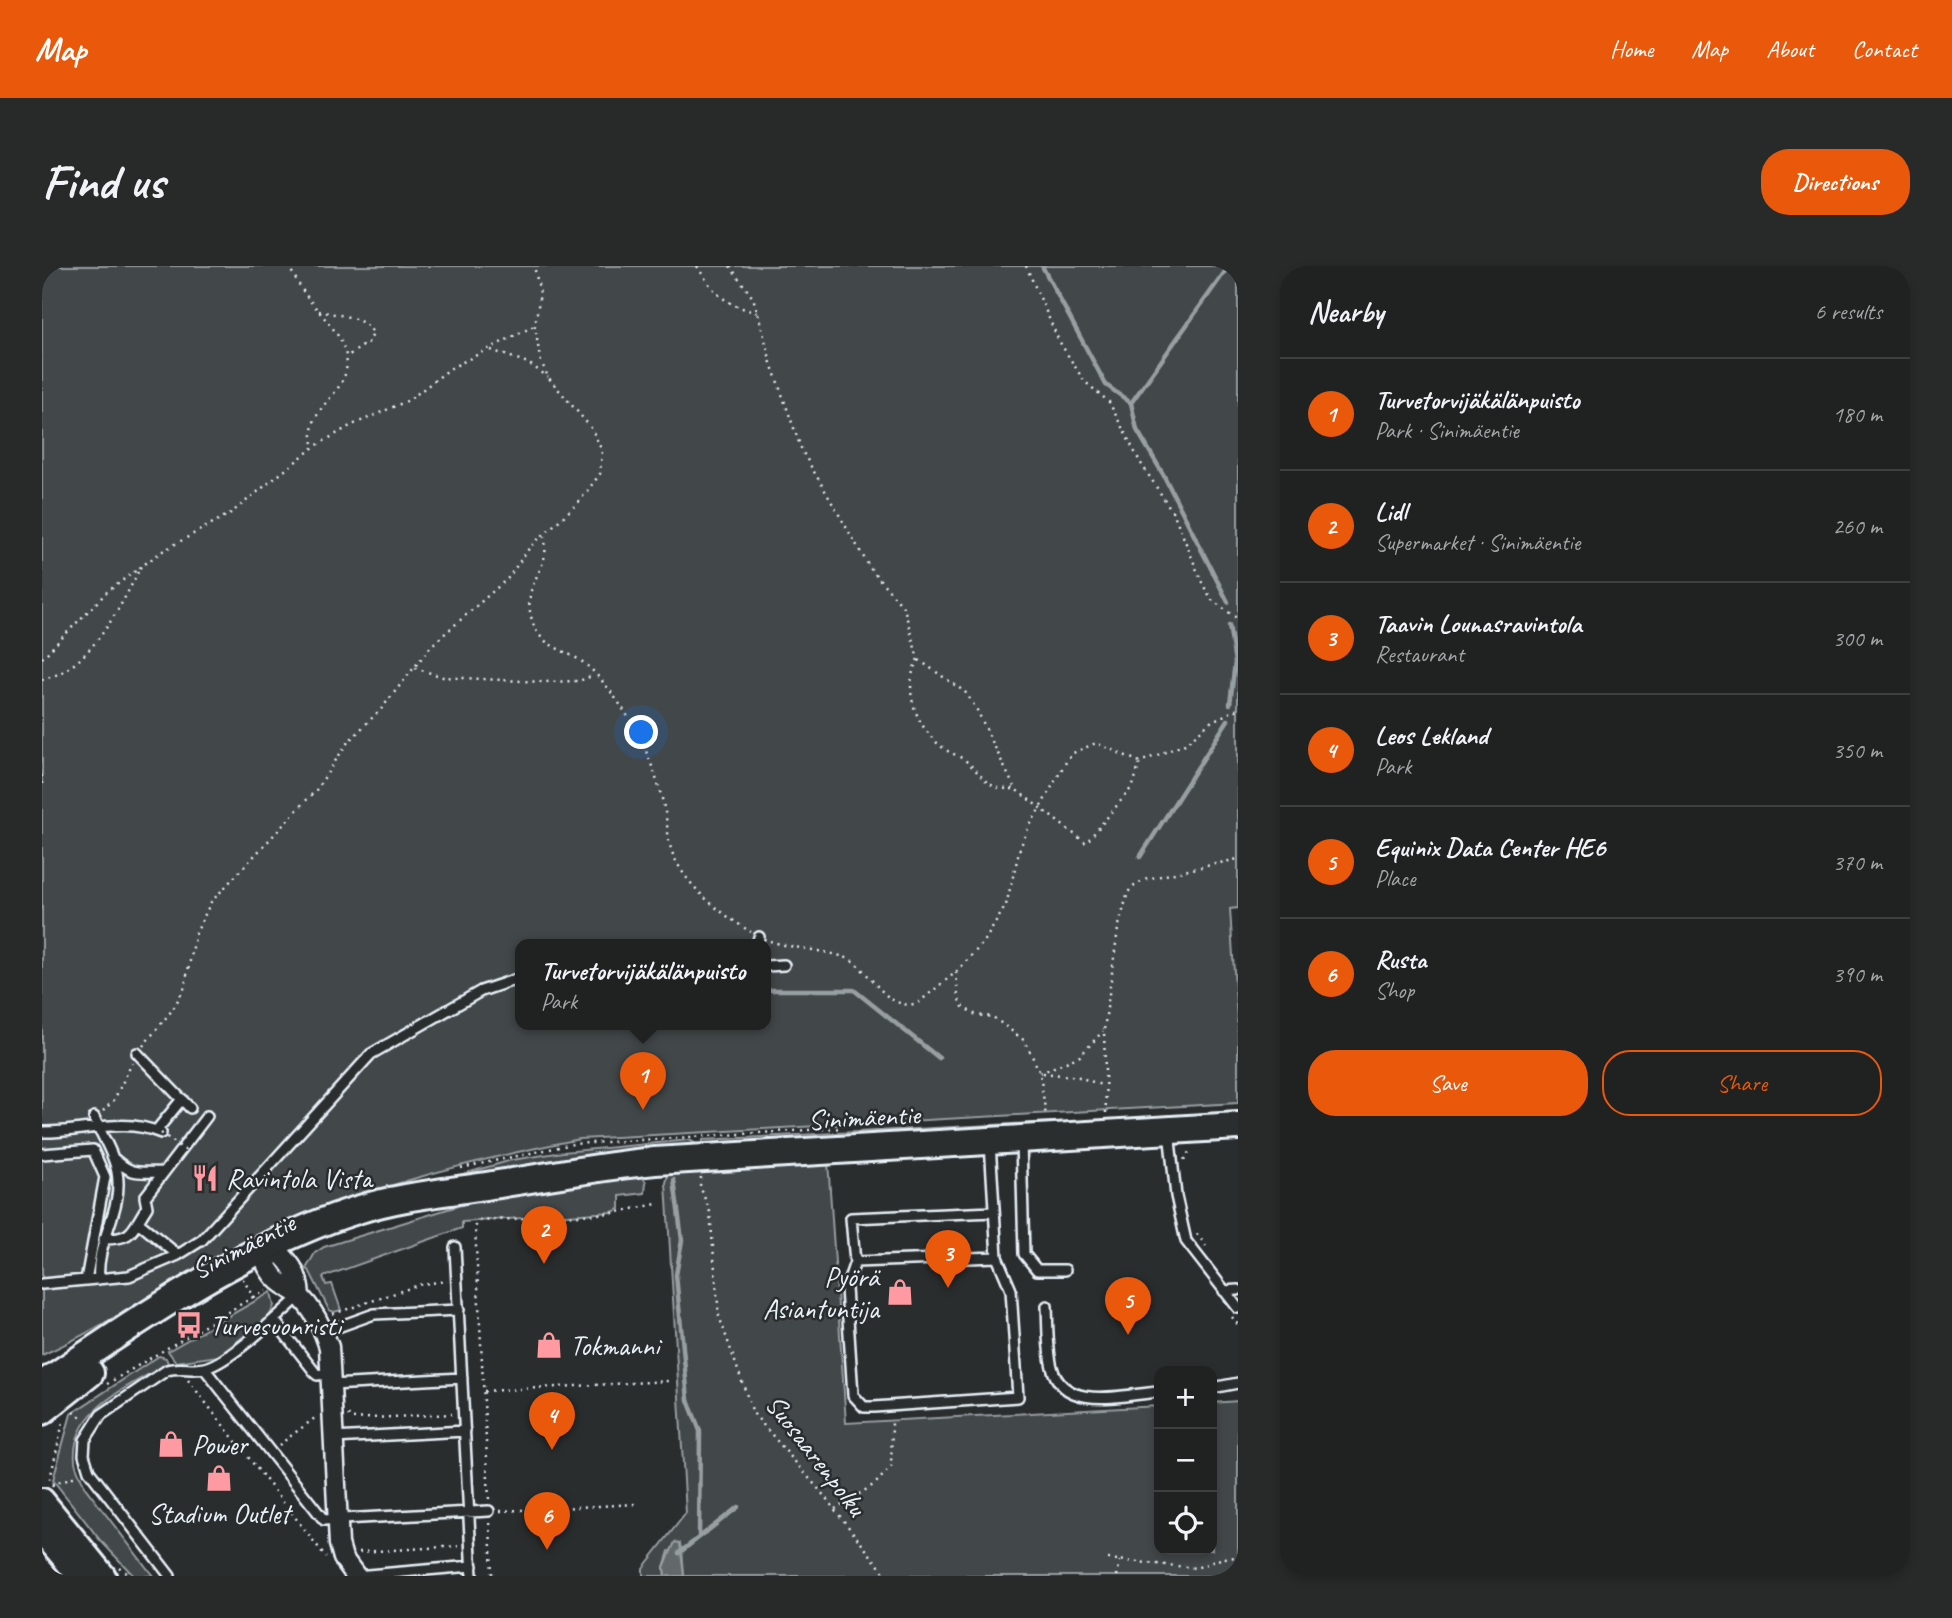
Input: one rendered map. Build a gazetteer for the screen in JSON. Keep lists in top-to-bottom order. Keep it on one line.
{"streets":{"main road":["Sinimäentie"],"path":["Suosaarenpolku"]},"places":{"restaurant":["Ravintola Vista"],"shop":["Pyörä Asiantuntija","Tokmanni","Power","Stadium Outlet"],"bus stop":["Turvesuonristi"]},"page":{"header":"Map","nav":["Home","Map","About","Contact"],"buttons":["Directions",["Save","Share"]],"title":"Find us","heading":["Nearby","6 results"],"list":[{"mark":"1","name":"Turvetorvijäkälänpuisto","note":"Park · Sinimäentie","value":"180 m"},{"mark":"2","name":"Lidl","note":"Supermarket · Sinimäentie","value":"260 m"},{"mark":"3","name":"Taavin Lounasravintola","note":"Restaurant","value":"300 m"},{"mark":"4","name":"Leos Lekland","note":"Park","value":"350 m"},{"mark":"5","name":"Equinix Data Center HE6","note":"Place","value":"370 m"},{"mark":"6","name":"Rusta","note":"Shop","value":"390 m"}],"popup":["Turvetorvijäkälänpuisto","Park"],"pins":["1","2","3","5","4","6"],"map_buttons":["+","−"]}}
